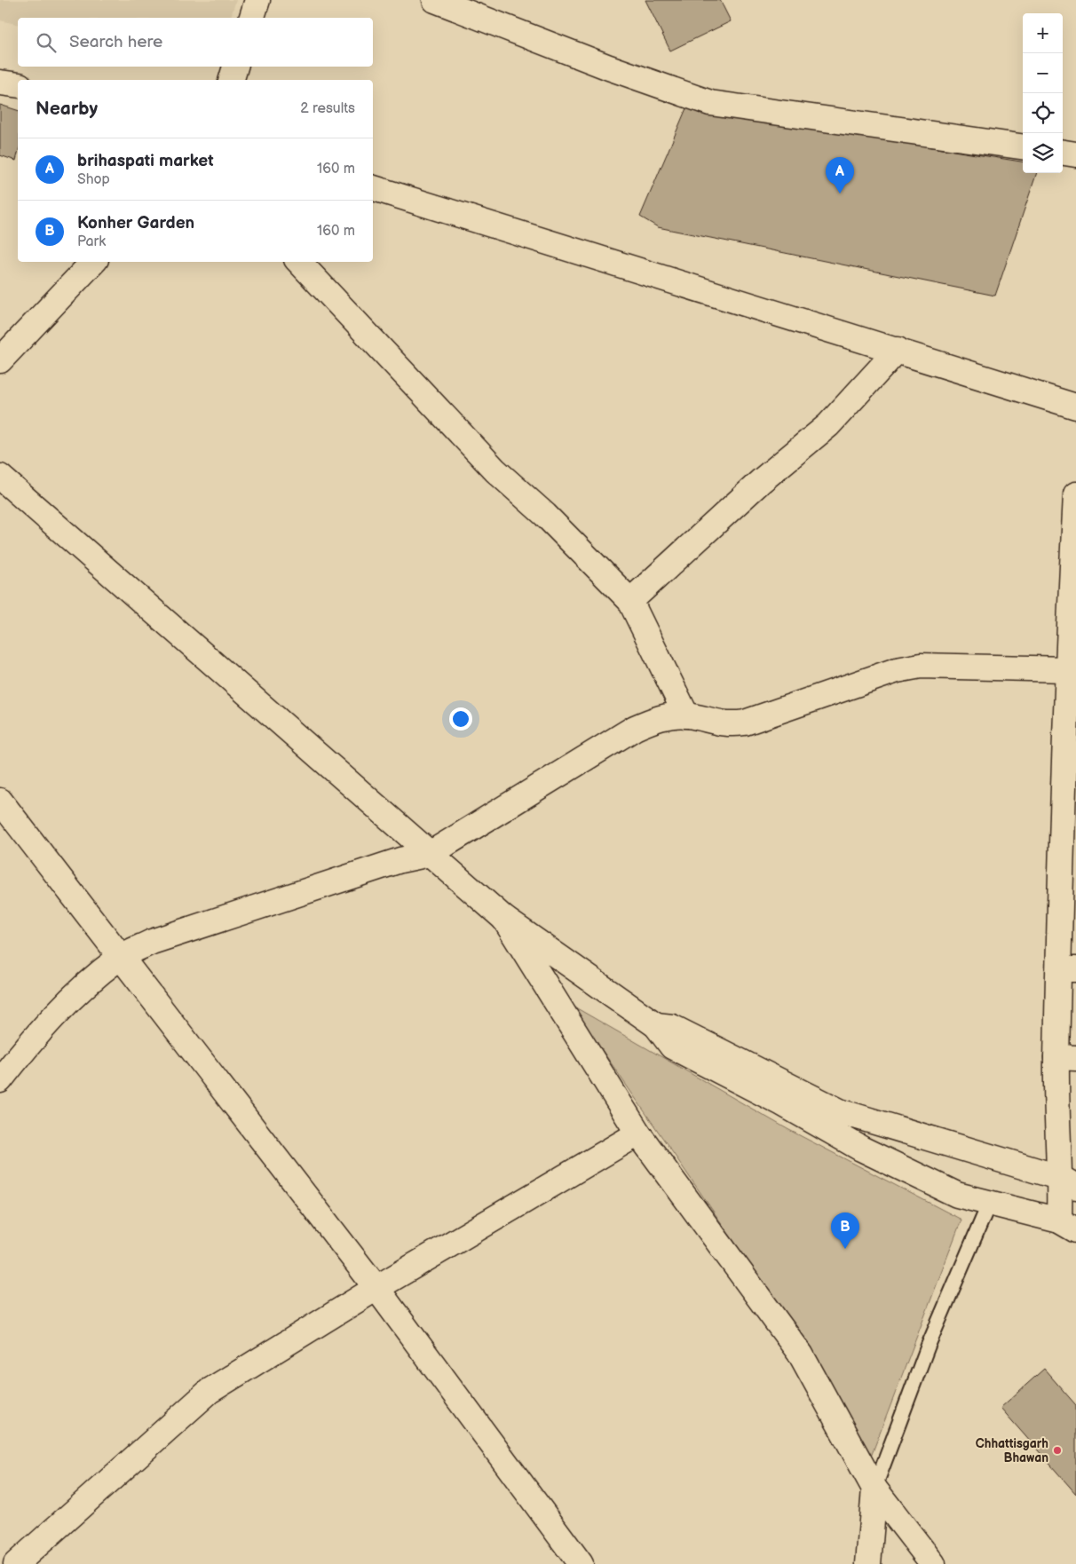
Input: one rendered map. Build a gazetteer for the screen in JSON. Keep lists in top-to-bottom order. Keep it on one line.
{"places":["Chhattisgarh Bhawan"],"page":{"map_buttons":["+","−"],"search":"Search here","heading":["Nearby","2 results"],"list":[{"mark":"A","name":"brihaspati market","note":"Shop","value":"160 m"},{"mark":"B","name":"Konher Garden","note":"Park","value":"160 m"}],"pins":["A","B"]}}
